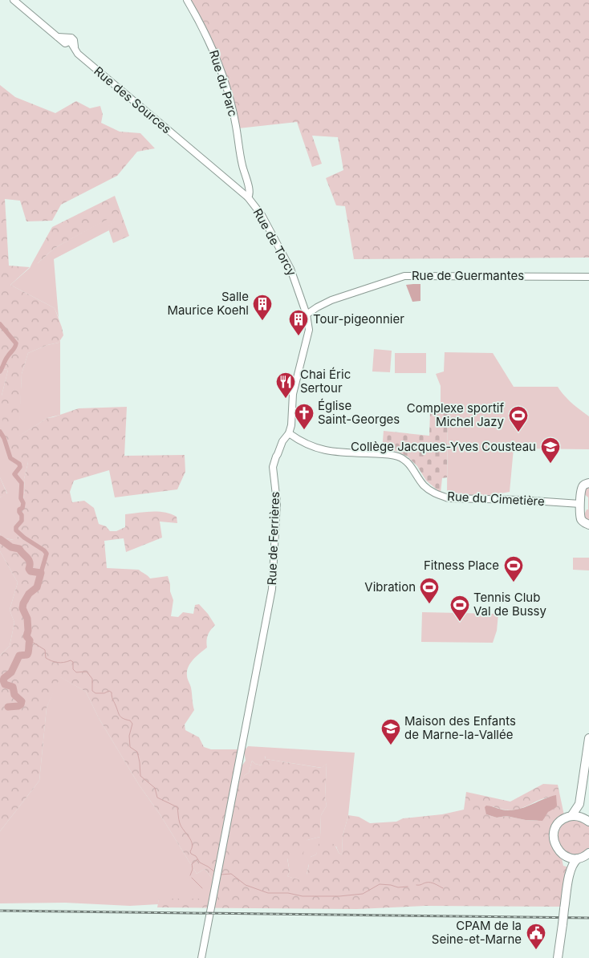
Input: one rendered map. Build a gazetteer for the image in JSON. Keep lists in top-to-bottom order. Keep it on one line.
{"streets":{"street":["Rue du Parc","Rue des Sources","Rue de Torcy","Rue de Guermantes","Rue du Cimetière","Rue de Ferrières"]},"crossings":[["Rue du Parc","Rue de Torcy"],["Rue des Sources","Rue de Torcy"],["Rue de Torcy","Rue de Guermantes"],["Rue de Torcy","Rue de Ferrières"],["Rue de Guermantes","Rue de Ferrières"],["Rue du Cimetière","Rue de Ferrières"]],"places":{"building":["Salle Maurice Koehl","Tour-pigeonnier"],"restaurant":["Chai Éric Sertour"],"church":["Église Saint-Georges"],"sports":["Complexe sportif Michel Jazy","Fitness Place","Vibration","Tennis Club Val de Bussy"],"school or university":["Collège Jacques-Yves Cousteau","Maison des Enfants de Marne-la-Vallée"],"public building":["CPAM de la Seine-et-Marne"]}}
